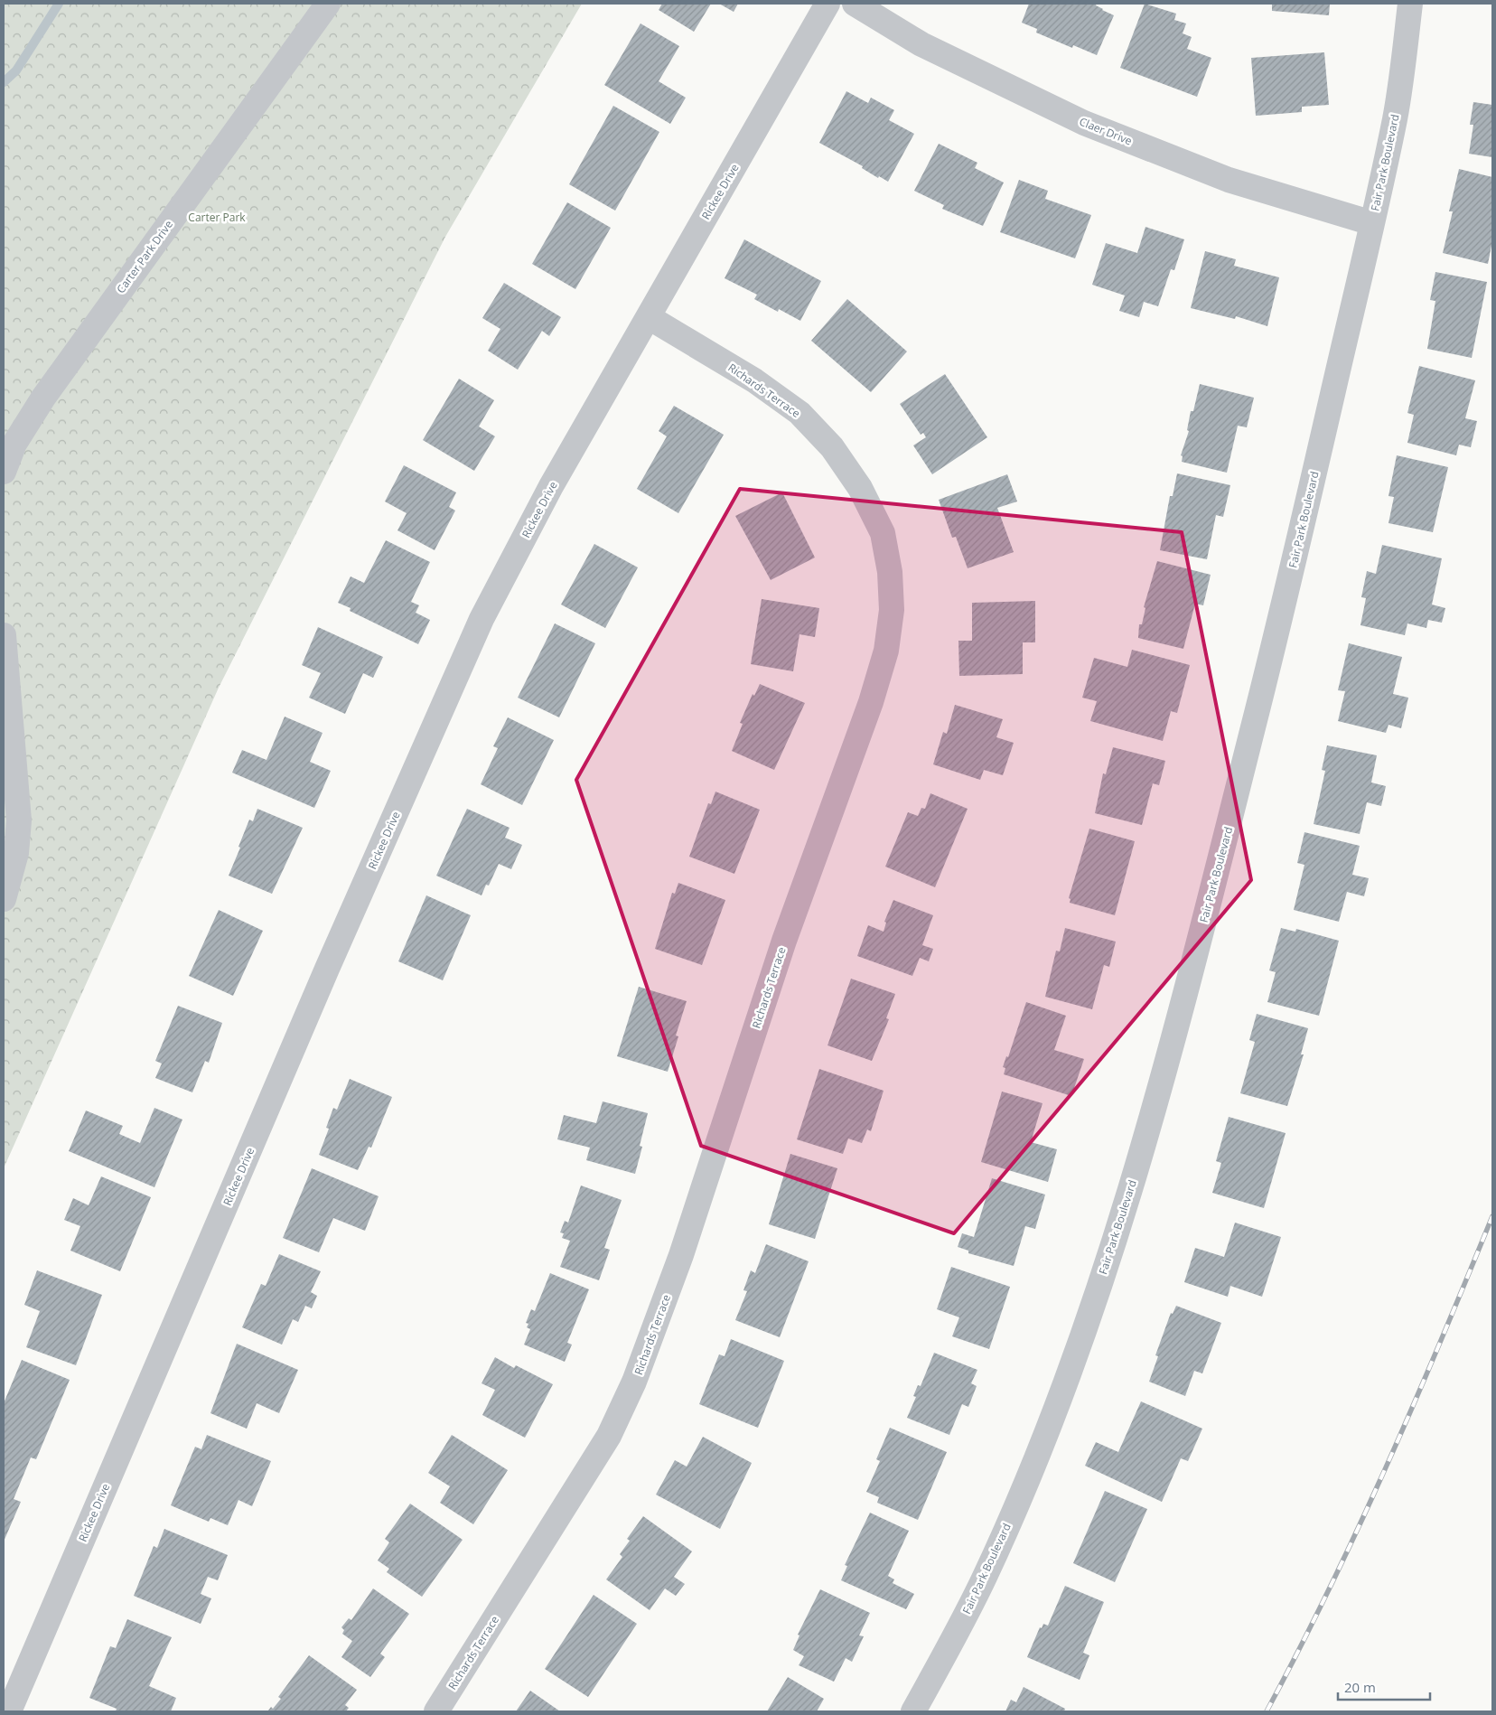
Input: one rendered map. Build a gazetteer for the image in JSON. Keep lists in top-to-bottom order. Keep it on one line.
{"streets":{"street":["Claer Drive","Fair Park Boulevard","Rickee Drive","Carter Park Drive","Richards Terrace"]},"crossings":[["Claer Drive","Fair Park Boulevard"],["Rickee Drive","Richards Terrace"]],"parks":["Carter Park"],"scale_bar":"20 m"}
